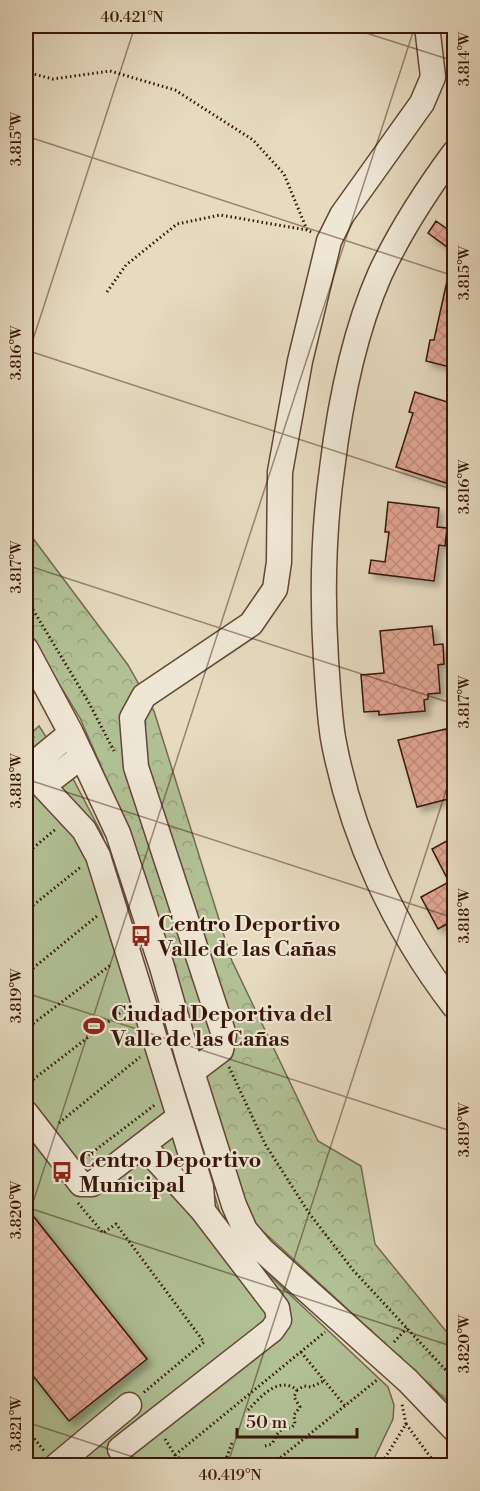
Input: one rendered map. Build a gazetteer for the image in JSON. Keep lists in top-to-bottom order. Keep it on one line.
{"places":{"bus stop":["Centro Deportivo Valle de las Cañas","Centro Deportivo Municipal"],"sports":["Ciudad Deportiva del Valle de las Cañas"]},"scale_bar":"50 m","coordinates":["40.421°N","3.814°W","3.815°W","3.816°W","3.817°W","3.818°W","3.819°W","3.820°W","3.821°W","40.419°N"]}
